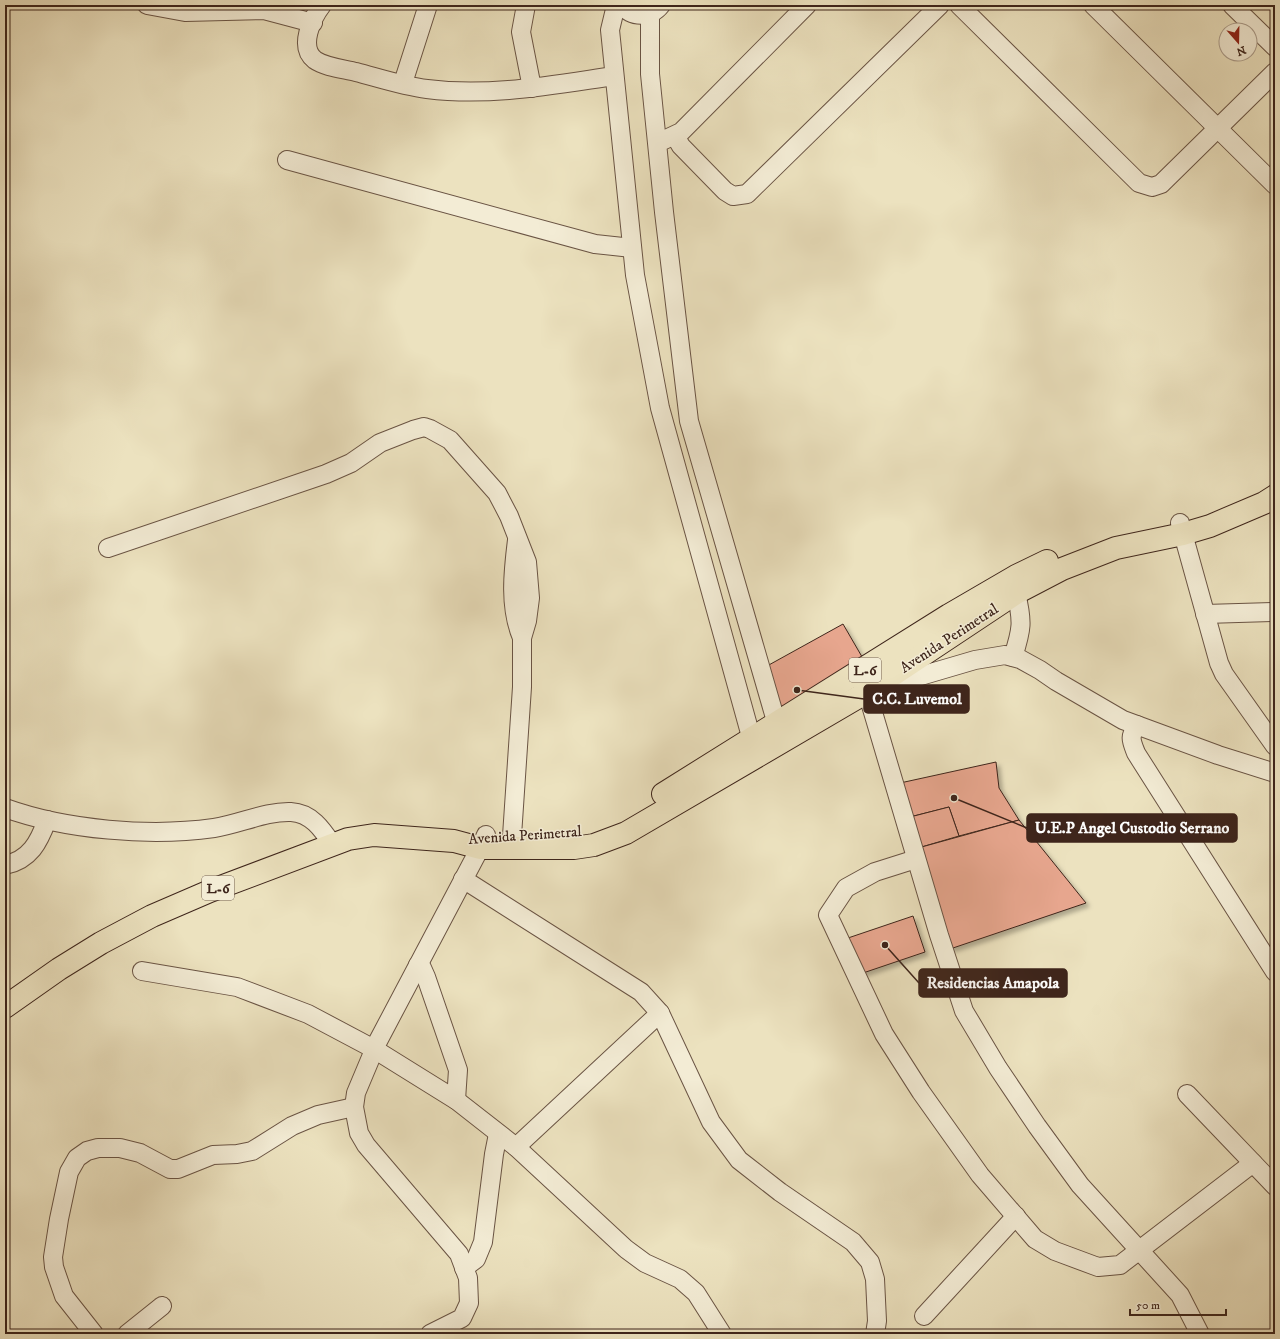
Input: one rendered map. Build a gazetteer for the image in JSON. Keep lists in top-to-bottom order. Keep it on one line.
{"streets":{"main road":["Avenida Perimetral","L-6"]},"crossings":[["Avenida Perimetral","L-6"]],"places":["C.C. Luvemol","U.E.P Angel Custodio Serrano","Residencias Amapola"],"scale_bar":"50 m","north":"bottom"}
